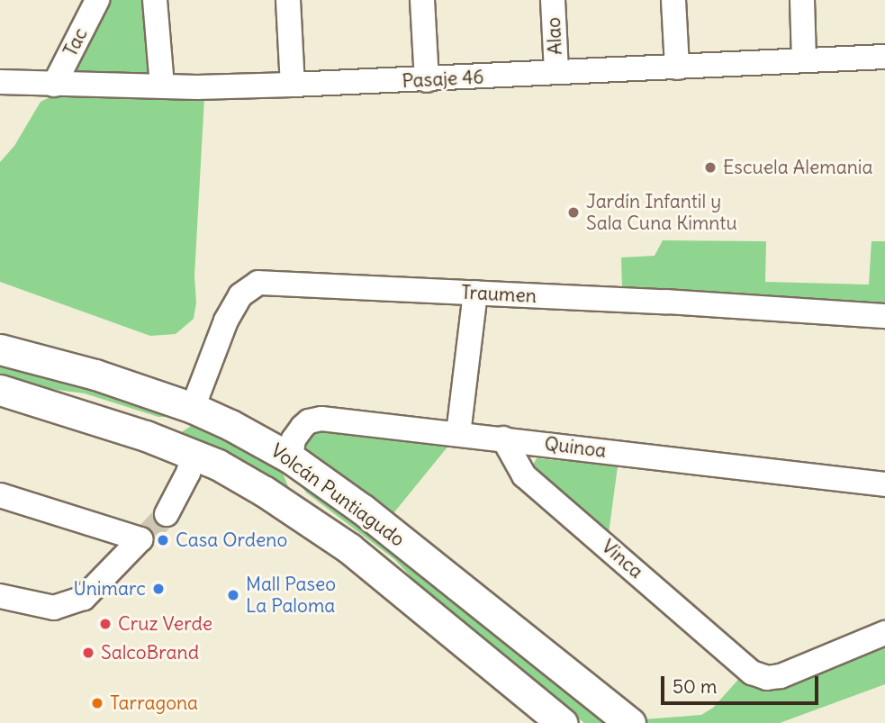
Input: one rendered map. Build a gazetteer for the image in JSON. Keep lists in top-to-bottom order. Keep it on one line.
{"streets":{"main road":["Volcán Puntiagudo"],"street":["Alao","Tac","Pasaje 46","Traumen","Quinoa","Vinca"]},"crossings":[["Alao","Pasaje 46"],["Tac","Pasaje 46"],["Traumen","Volcán Puntiagudo"],["Quinoa","Volcán Puntiagudo"],["Quinoa","Vinca"]],"places":["Escuela Alemania","Jardín Infantil y Sala Cuna Kimntu","Casa Ordeno","Unimarc","Mall Paseo La Paloma","Cruz Verde","SalcoBrand","Tarragona"],"scale_bar":"50 m"}
